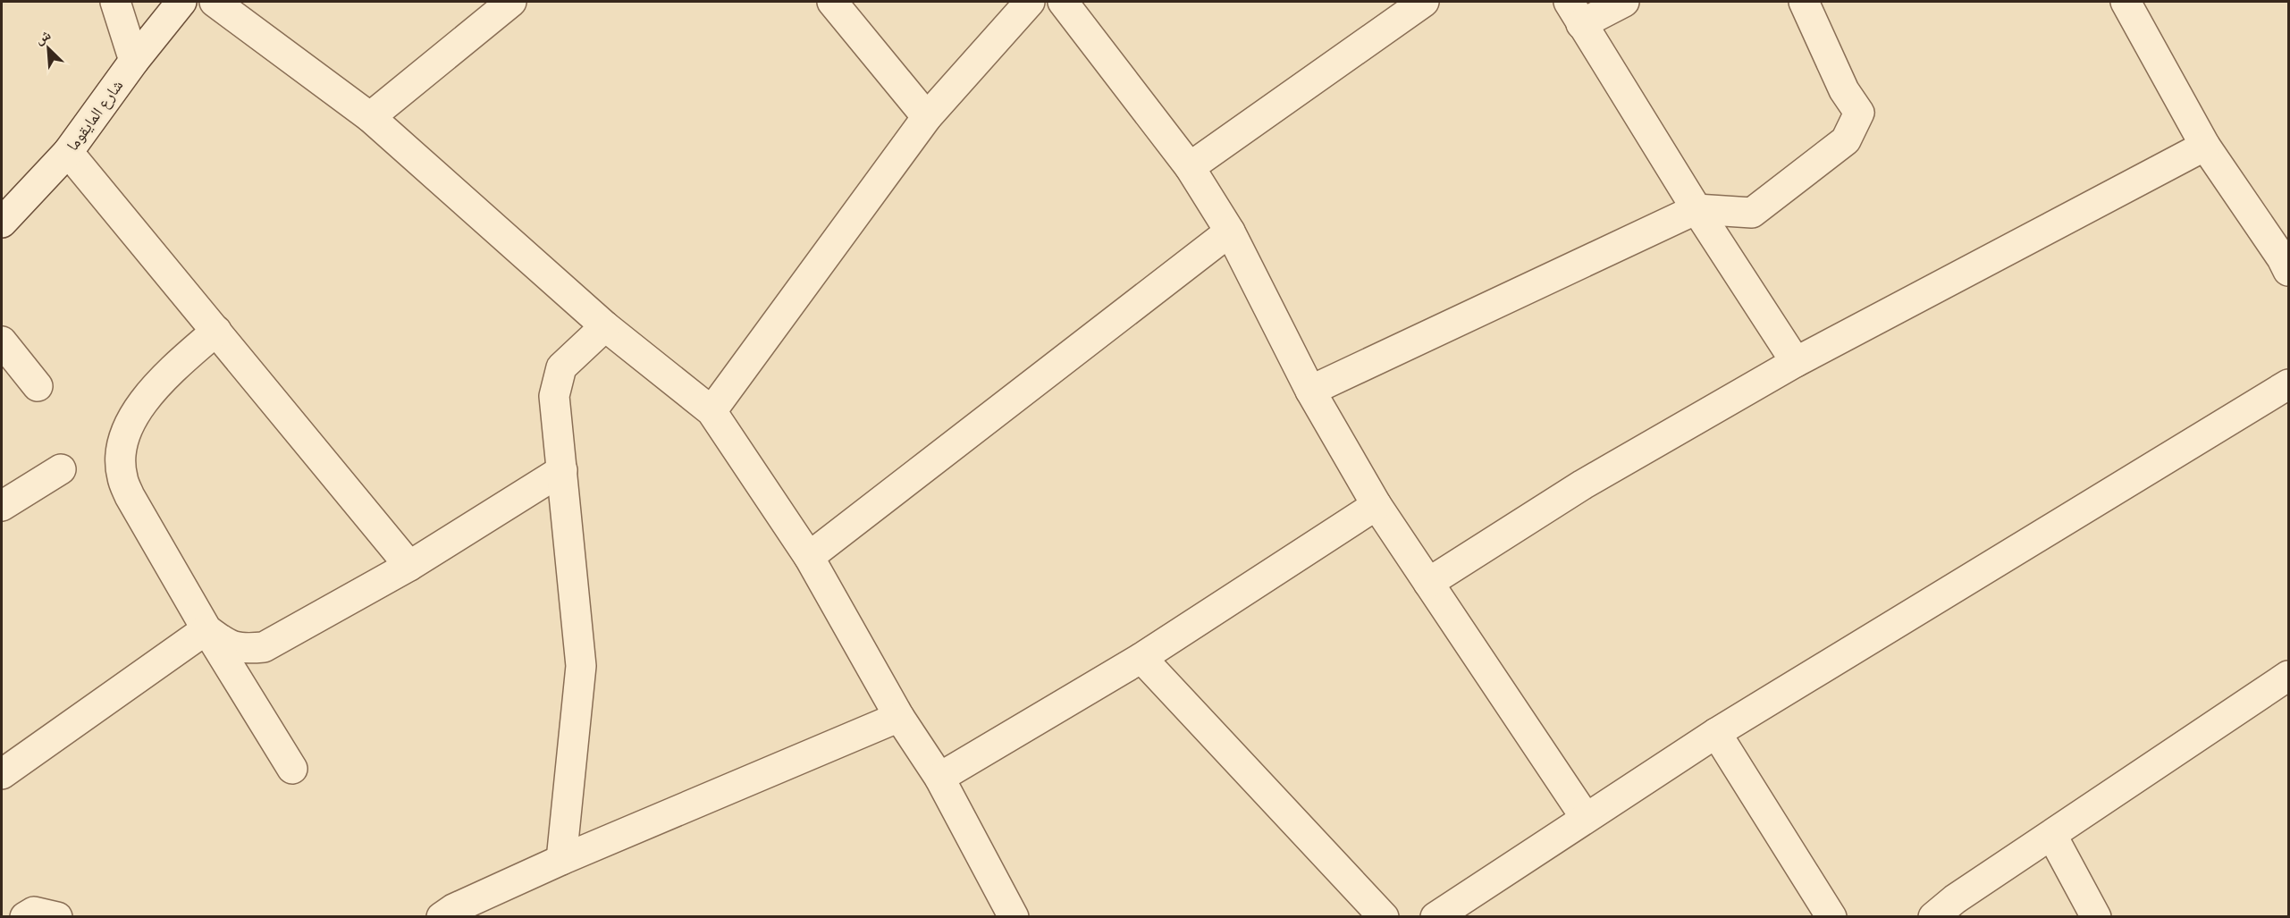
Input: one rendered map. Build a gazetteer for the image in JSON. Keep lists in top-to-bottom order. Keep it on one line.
{"streets":{"street":["شارع المايقوما"]},"north":"top left"}
